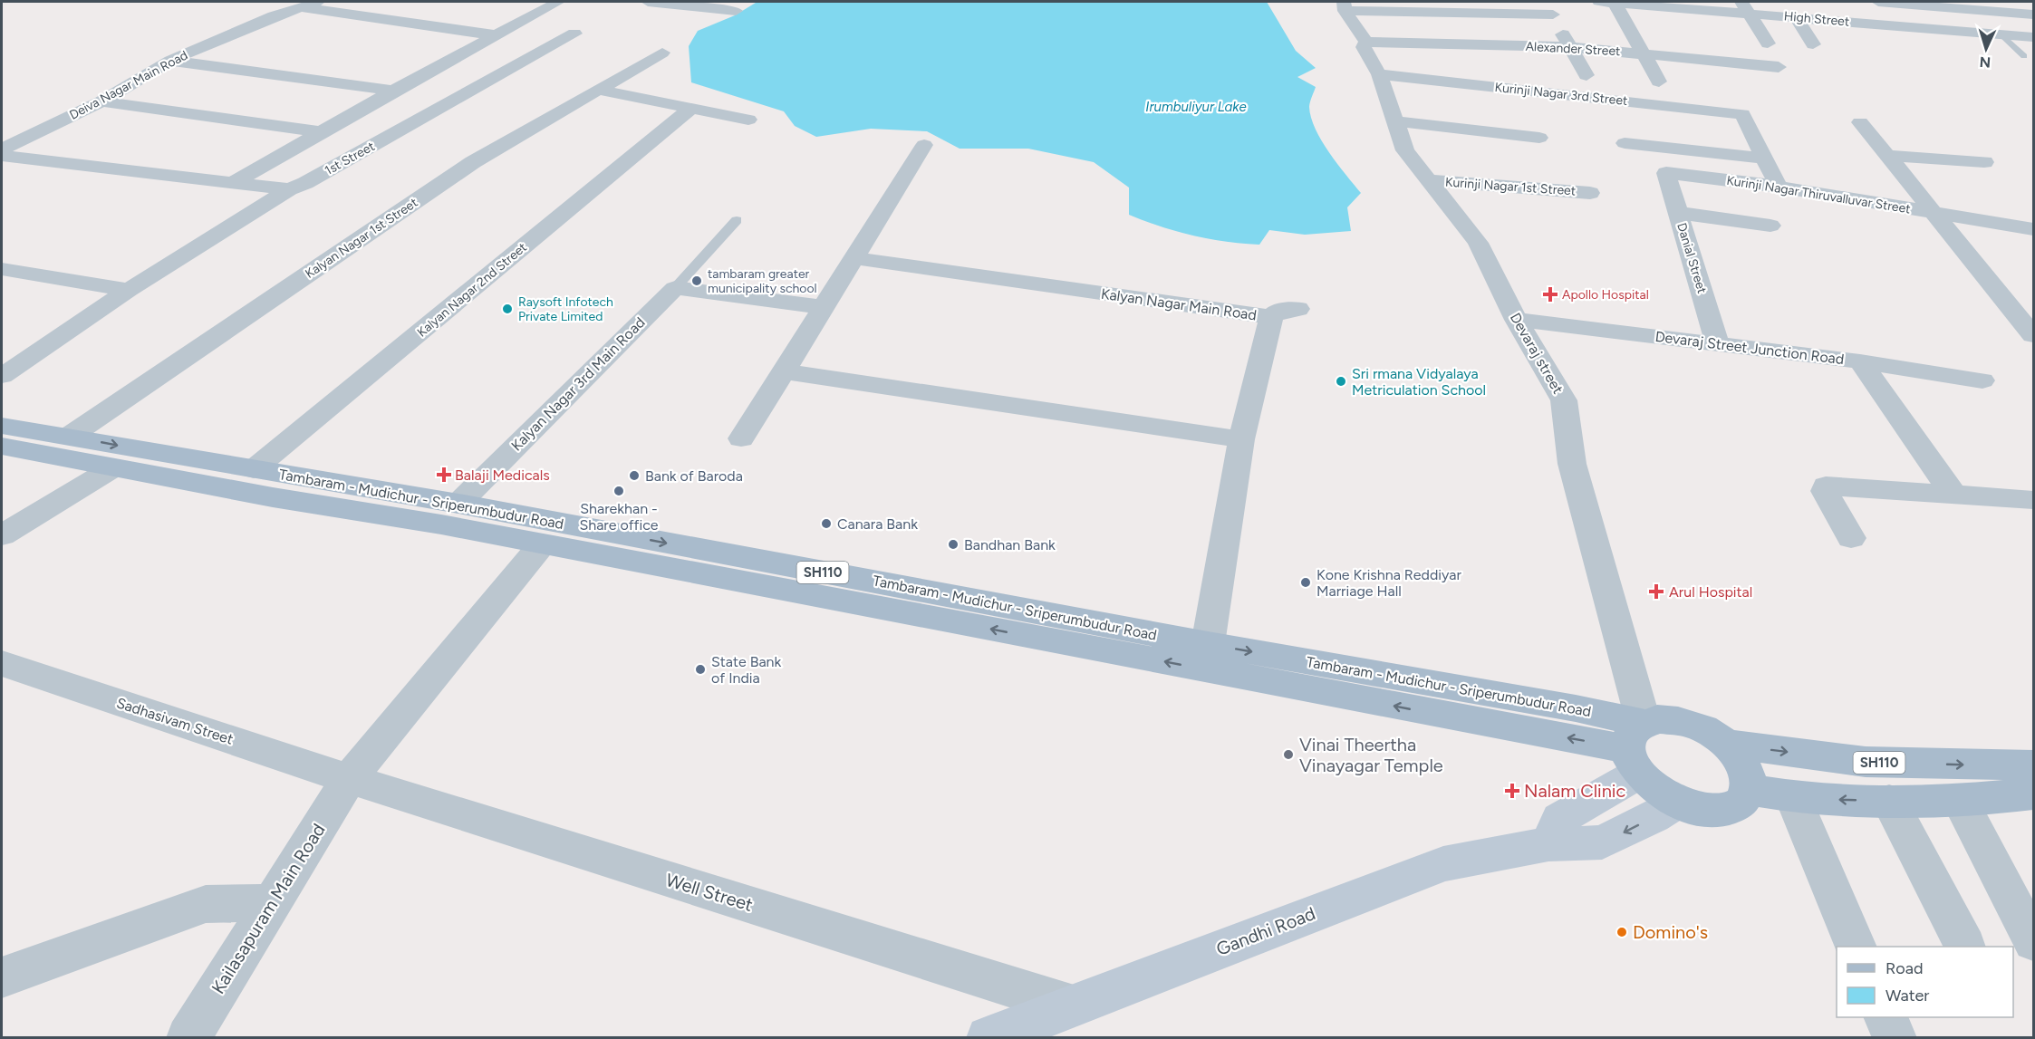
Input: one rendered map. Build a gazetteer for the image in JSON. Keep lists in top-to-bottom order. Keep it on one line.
{"streets":{"main road":["Tambaram - Mudichur - Sriperumbudur Road","SH110","Gandhi Road"],"street":["High Street","Alexander Street","Deiva Nagar Main Road","Kurinji Nagar 3rd Street","1st Street","Kurinji Nagar 1st Street","Kurinji Nagar Thiruvalluvar Street","Kalyan Nagar 1st Street","Danial Street","Kalyan Nagar 2nd Street","Kalyan Nagar Main Road","Devaraj Street Junction Road","Devaraj street","Kalyan Nagar 3rd Main Road","Sadhasivam Street","Well Street","Kailasapuram Main Road"]},"crossings":[["Alexander Street","Devaraj street"],["Kurinji Nagar 3rd Street","Devaraj street"],["Kurinji Nagar 1st Street","Devaraj street"],["Kurinji Nagar Thiruvalluvar Street","Danial Street"],["Kalyan Nagar 1st Street","Tambaram - Mudichur - Sriperumbudur Road"],["Danial Street","Devaraj Street Junction Road"],["Kalyan Nagar 2nd Street","Tambaram - Mudichur - Sriperumbudur Road"],["Kalyan Nagar Main Road","Tambaram - Mudichur - Sriperumbudur Road"],["Devaraj Street Junction Road","Devaraj street"],["Devaraj street","Tambaram - Mudichur - Sriperumbudur Road"],["Devaraj street","SH110"],["Devaraj street","Gandhi Road"],["Kalyan Nagar 3rd Main Road","Tambaram - Mudichur - Sriperumbudur Road"],["Tambaram - Mudichur - Sriperumbudur Road","SH110"],["Tambaram - Mudichur - Sriperumbudur Road","Kailasapuram Main Road"],["Tambaram - Mudichur - Sriperumbudur Road","Gandhi Road"],["SH110","Gandhi Road"],["Sadhasivam Street","Well Street"],["Sadhasivam Street","Kailasapuram Main Road"],["Well Street","Kailasapuram Main Road"],["Well Street","Gandhi Road"]],"water":["Irumbuliyur Lake"],"places":{"other":["tambaram greater municipality school","Raysoft Infotech Private Limited","Sri rmana Vidyalaya Metriculation School","Bank of Baroda","Sharekhan - Share office","Canara Bank","Bandhan Bank","Kone Krishna Reddiyar Marriage Hall","State Bank of India","Vinai Theertha Vinayagar Temple","Domino's"],"health":["Apollo Hospital","Balaji Medicals","Arul Hospital","Nalam Clinic"]},"legend":["Road","Water"],"north":"bottom"}
